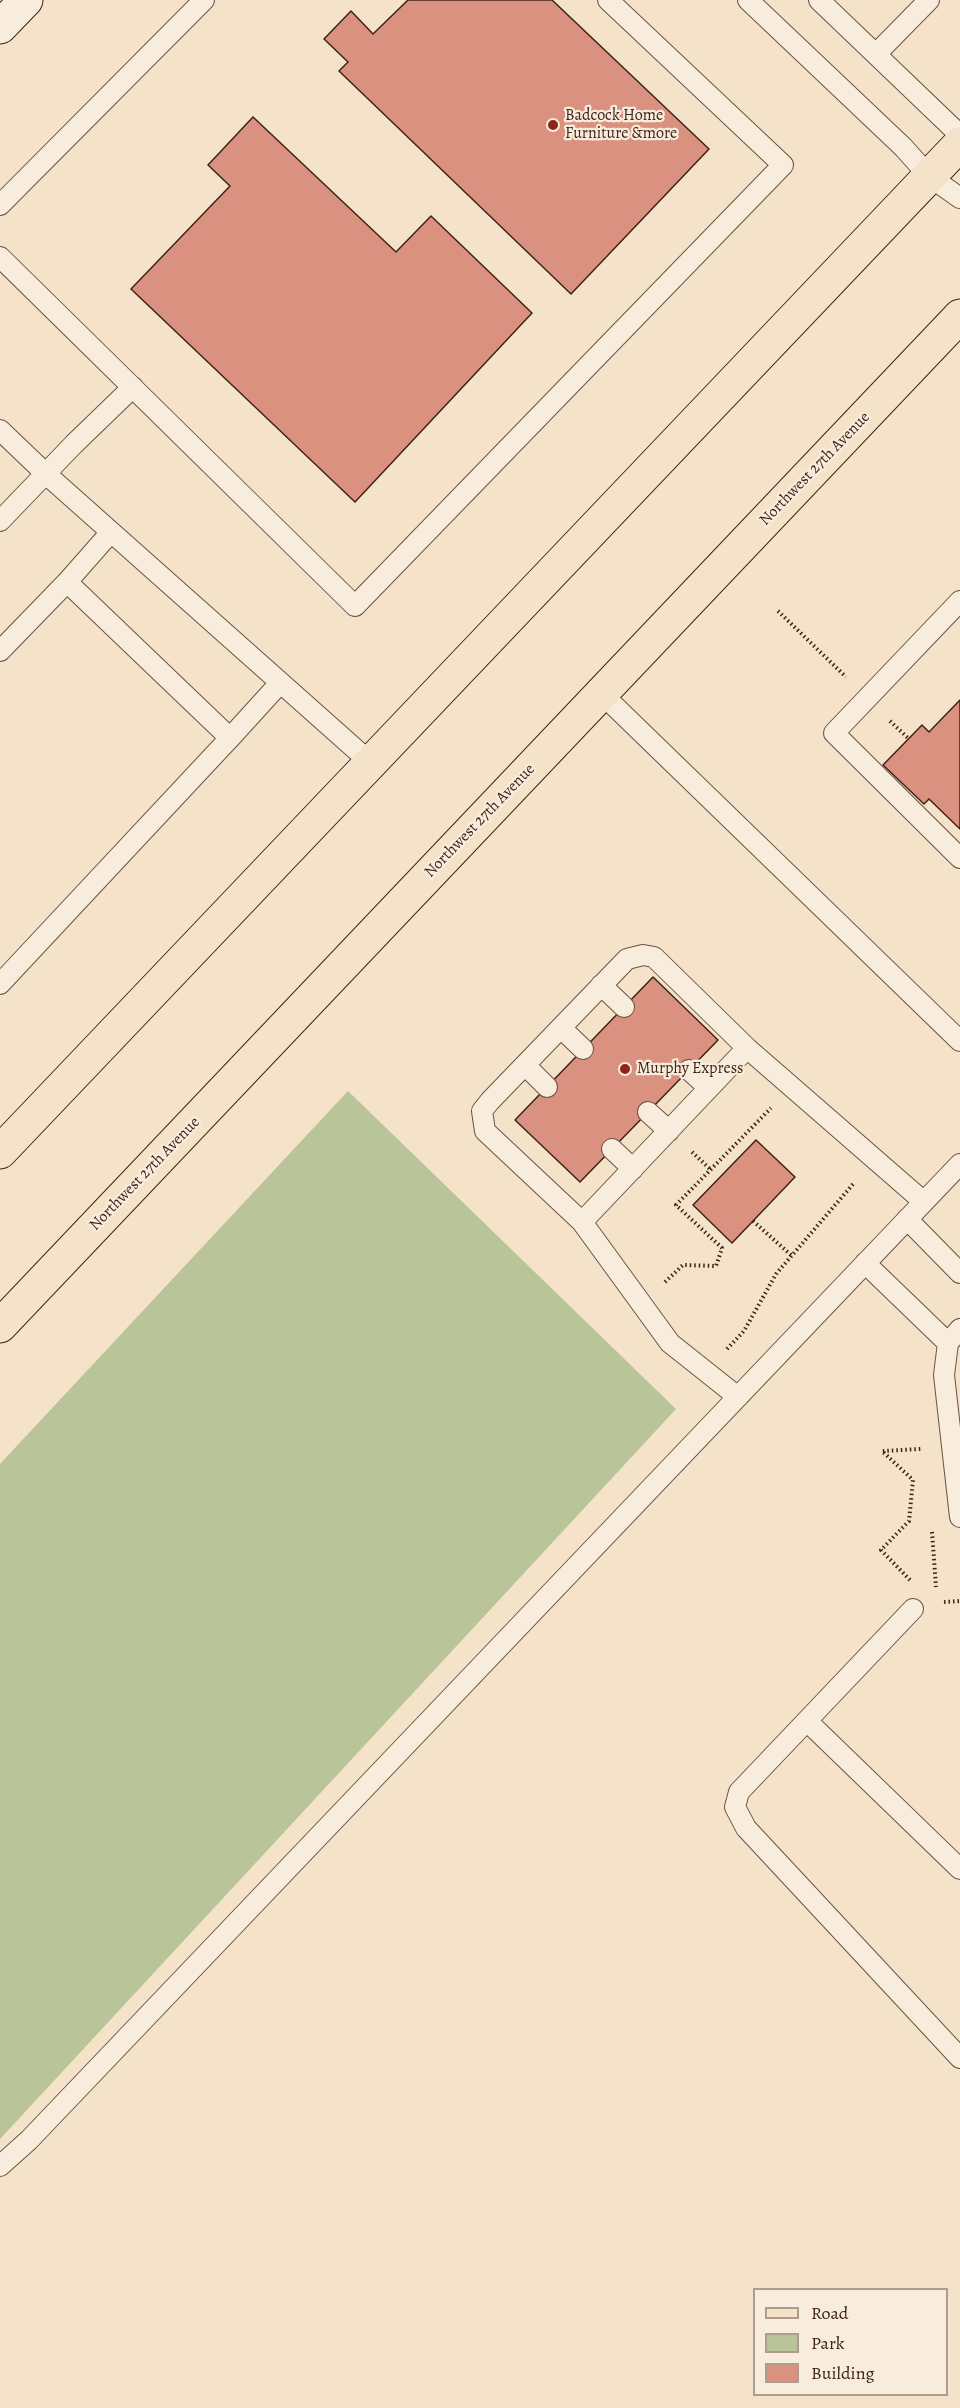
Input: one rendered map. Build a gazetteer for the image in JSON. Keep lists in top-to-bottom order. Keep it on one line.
{"streets":{"main road":["Northwest 27th Avenue"]},"places":["Badcock Home Furniture &more","Murphy Express"],"legend":["Road","Park","Building"]}
